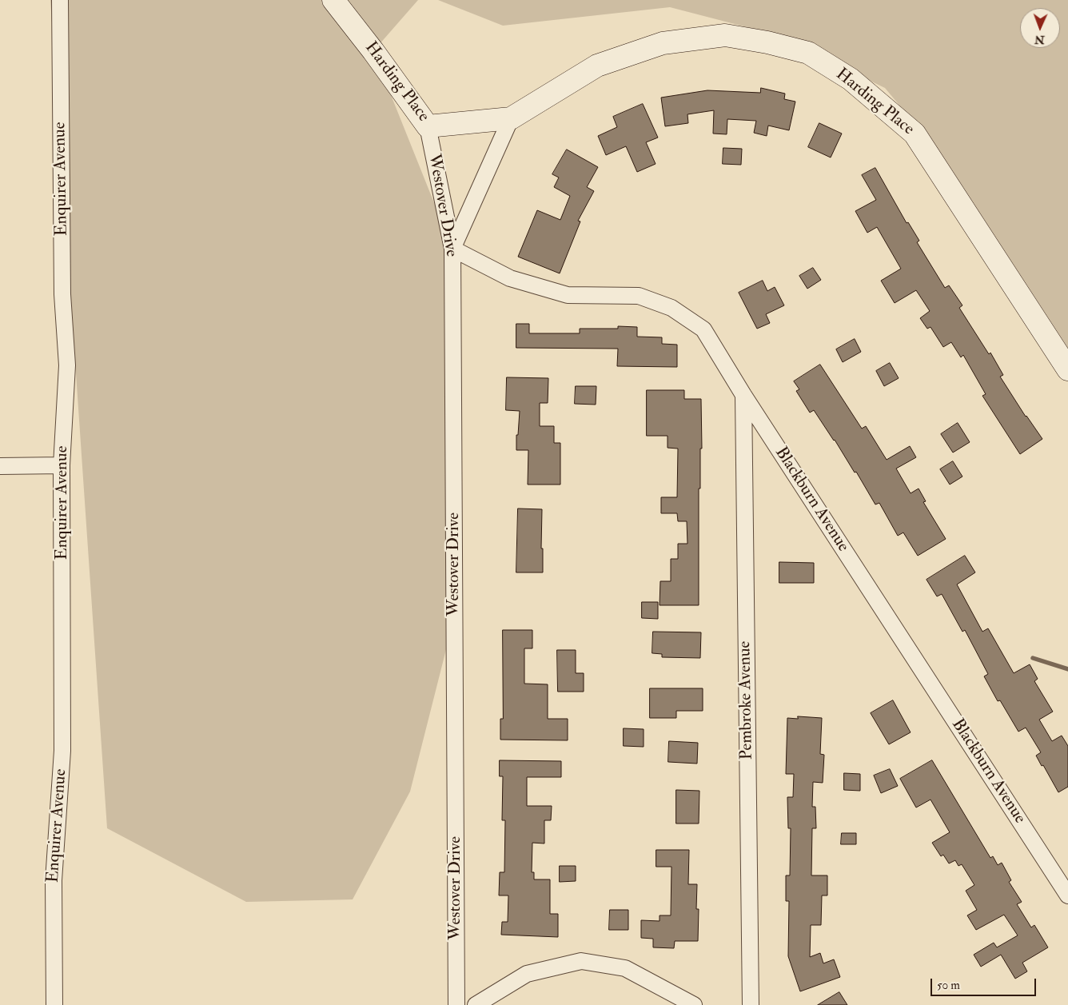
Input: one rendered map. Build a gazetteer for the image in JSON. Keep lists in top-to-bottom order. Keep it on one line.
{"streets":{"main road":["Harding Place"],"street":["Enquirer Avenue","Westover Drive","Blackburn Avenue","Pembroke Avenue"]},"crossings":[["Harding Place","Westover Drive"],["Westover Drive","Blackburn Avenue"],["Blackburn Avenue","Pembroke Avenue"]],"scale_bar":"50 m","north":"bottom"}
